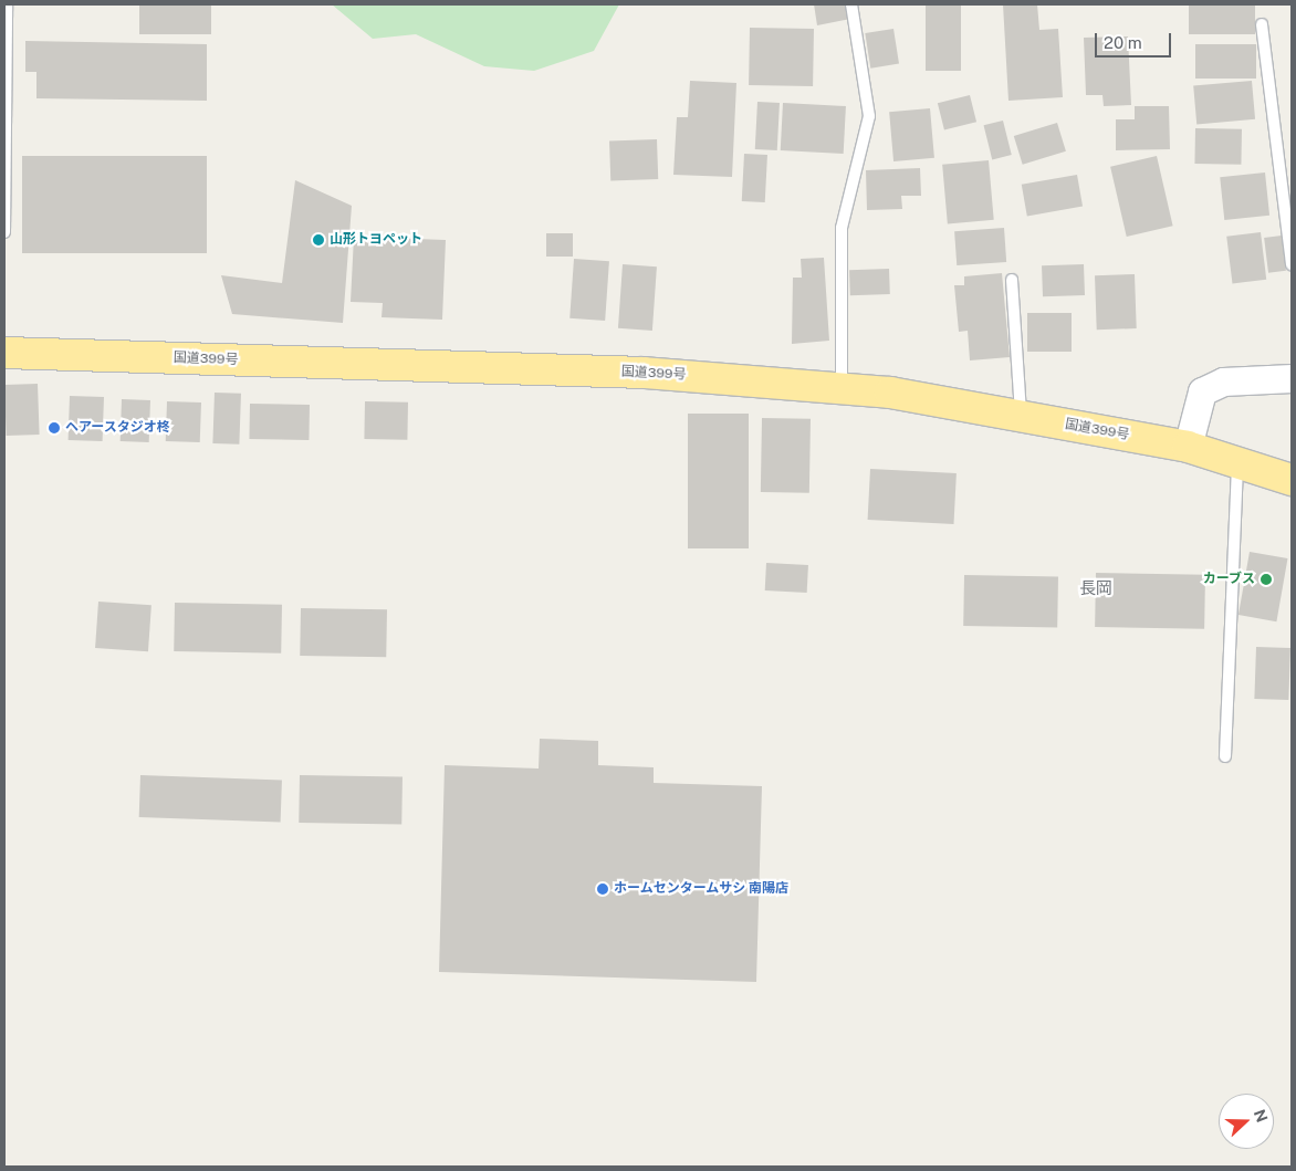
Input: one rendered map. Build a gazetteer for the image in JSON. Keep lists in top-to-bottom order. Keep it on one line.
{"streets":{"highway":["国道399号"]},"districts":["長岡"],"places":["山形トヨペット","ヘアースタジオ柊","カーブス","ホームセンタームサシ 南陽店"],"scale_bar":"20 m","north":"right"}
